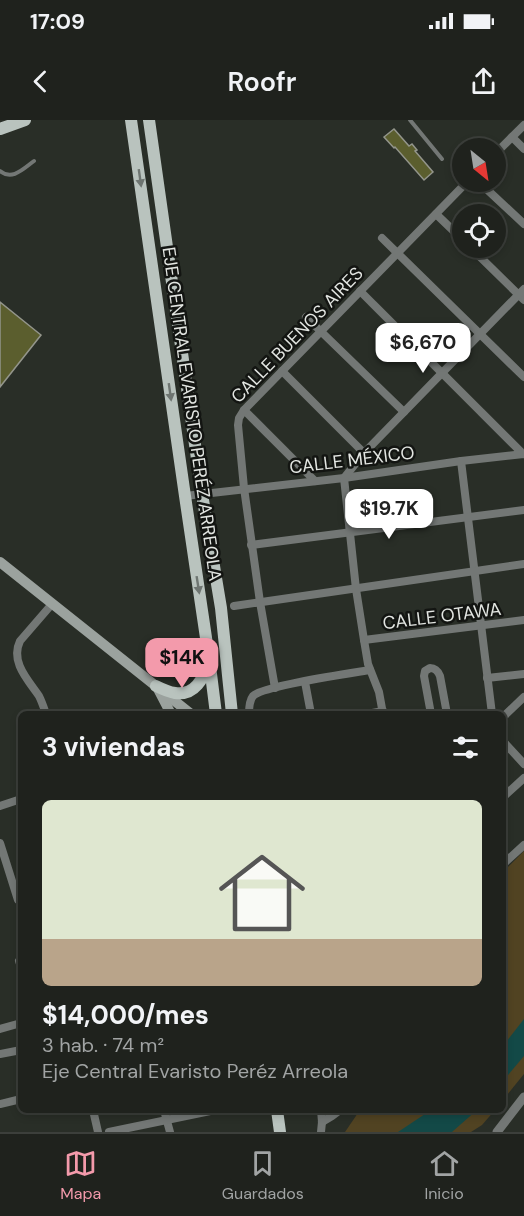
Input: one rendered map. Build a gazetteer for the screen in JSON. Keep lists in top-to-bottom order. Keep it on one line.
{"streets":{"main road":["EJE CENTRAL EVARISTO PERÉZ ARREOLA"],"street":["CALLE BUENOS AIRES","CALLE MÉXICO","CALLE OTAWA"]},"crossings":[["CALLE BUENOS AIRES","CALLE MÉXICO"],["EJE CENTRAL EVARISTO PERÉZ ARREOLA","CALLE MÉXICO"]],"north":"bottom right","page":{"status":"17:09","header":"Roofr","price":["$6,670","$19.7K","$14K"],"heading":"3 viviendas","list":[{"name":"$14,000/mes","note":"3 hab. · 74 m² · Eje Central Evaristo Peréz Arreola"}],"tabs":["Mapa","Guardados","Inicio"]}}
